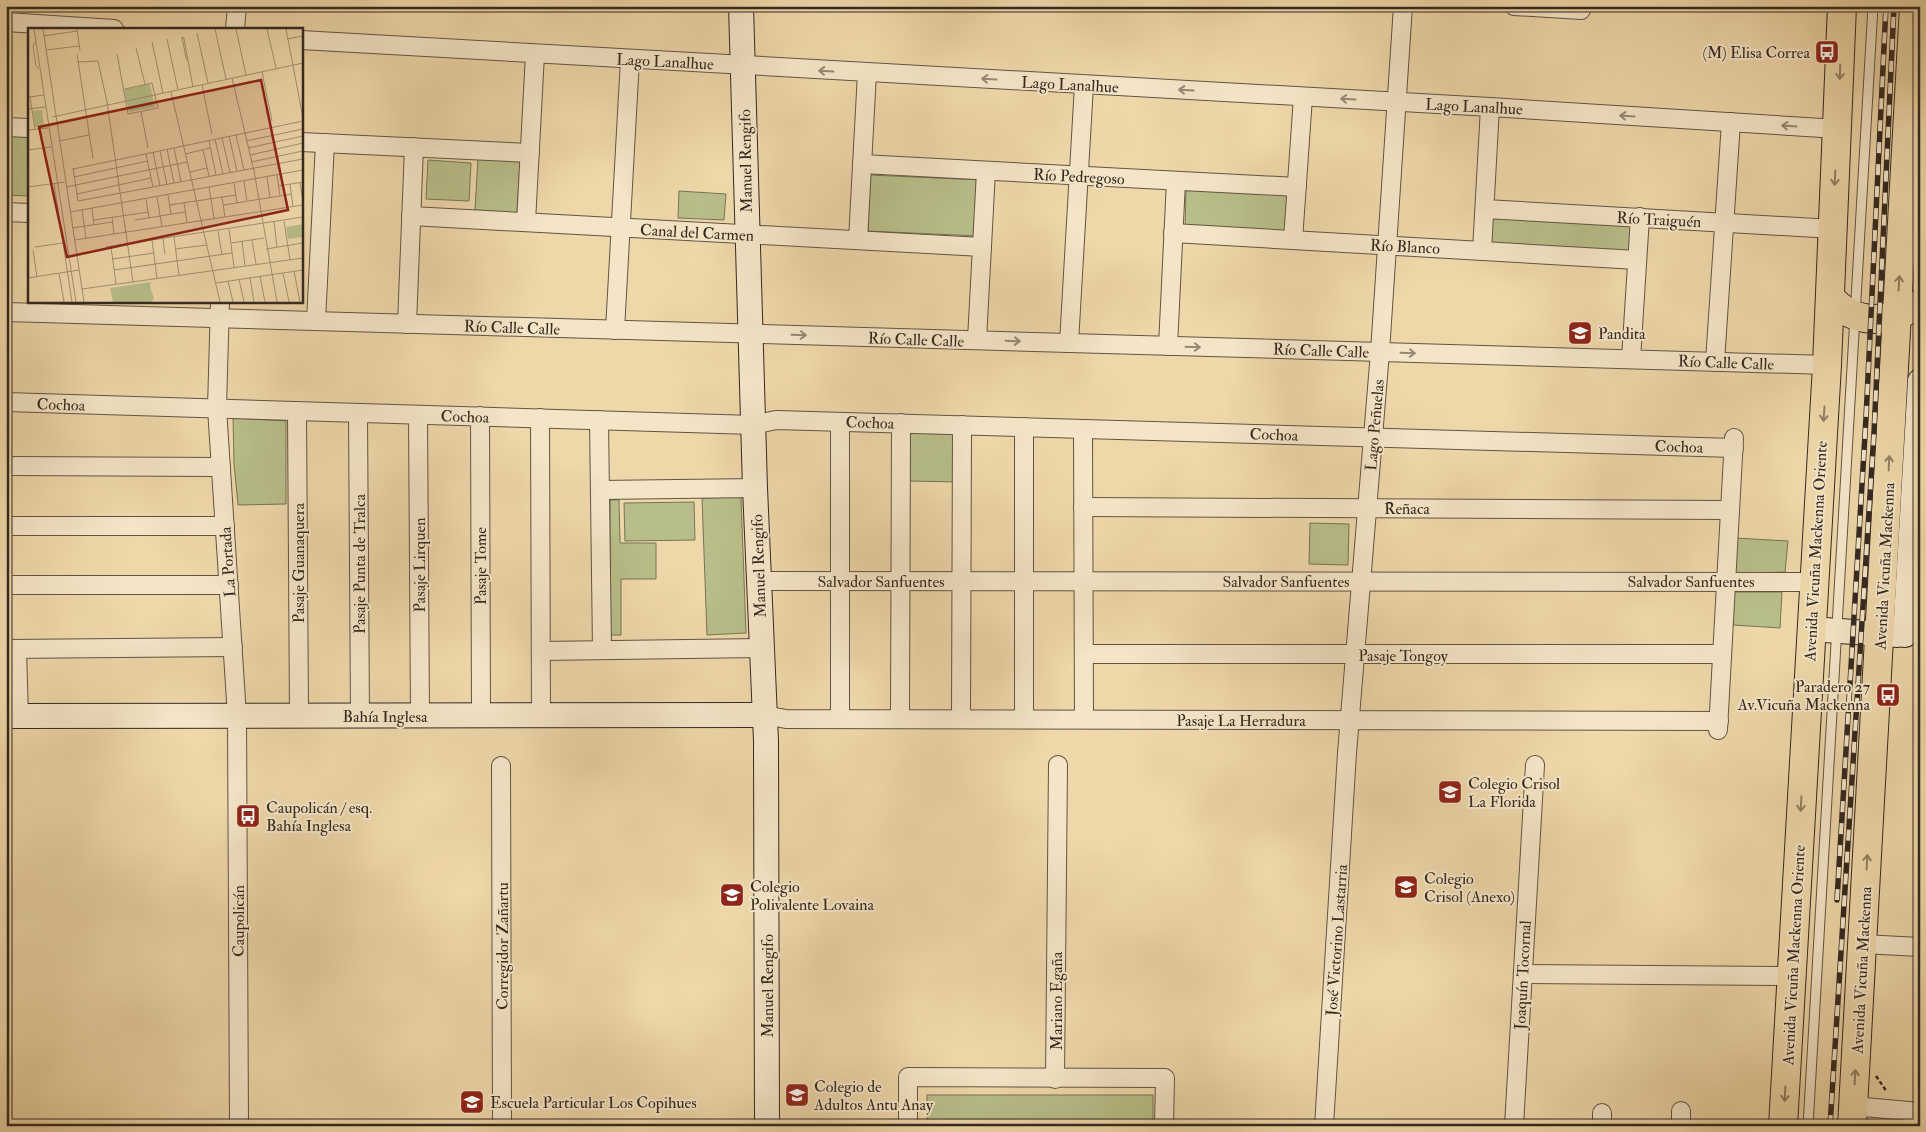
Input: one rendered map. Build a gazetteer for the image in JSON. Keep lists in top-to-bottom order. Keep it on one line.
{"streets":{"main road":["Avenida Vicuña Mackenna Oriente","Avenida Vicuña Mackenna"],"street":["Lago Lanalhue","Manuel Rengifo","Río Pedregoso","Río Traiguén","Canal del Carmen","Río Blanco","Río Calle Calle","Cochoa","Lago Peñuelas","Reñaca","La Portada","Pasaje Guanaquera","Pasaje Punta de Tralca","Pasaje Lirquen","Pasaje Tome","Salvador Sanfuentes","Pasaje Tongoy","Bahía Inglesa","Pasaje La Herradura","Caupolicán","José Victorino Lastarria","Corregidor Zañartu","Joaquín Tocornal","Mariano Egaña"]},"crossings":[["Lago Lanalhue","Manuel Rengifo"],["Lago Lanalhue","Lago Peñuelas"],["Lago Lanalhue","Avenida Vicuña Mackenna Oriente"],["Manuel Rengifo","Canal del Carmen"],["Manuel Rengifo","Río Calle Calle"],["Manuel Rengifo","Cochoa"],["Manuel Rengifo","Salvador Sanfuentes"],["Manuel Rengifo","Bahía Inglesa"],["Manuel Rengifo","Pasaje La Herradura"],["Río Traiguén","Avenida Vicuña Mackenna Oriente"],["Río Blanco","Lago Peñuelas"],["Río Calle Calle","Lago Peñuelas"],["Río Calle Calle","Avenida Vicuña Mackenna Oriente"],["Río Calle Calle","La Portada"],["Cochoa","Lago Peñuelas"],["Cochoa","Reñaca"],["Cochoa","La Portada"],["Cochoa","Pasaje Guanaquera"],["Cochoa","Pasaje Punta de Tralca"],["Cochoa","Pasaje Lirquen"],["Cochoa","Pasaje Tome"],["Lago Peñuelas","Reñaca"],["Lago Peñuelas","Salvador Sanfuentes"],["Lago Peñuelas","Pasaje Tongoy"],["Lago Peñuelas","Pasaje La Herradura"],["Lago Peñuelas","José Victorino Lastarria"],["Avenida Vicuña Mackenna Oriente","Salvador Sanfuentes"],["La Portada","Bahía Inglesa"],["La Portada","Caupolicán"],["Pasaje Guanaquera","Bahía Inglesa"],["Pasaje Punta de Tralca","Bahía Inglesa"],["Pasaje Lirquen","Bahía Inglesa"],["Pasaje Tome","Bahía Inglesa"],["Pasaje Tongoy","Pasaje La Herradura"],["Bahía Inglesa","Pasaje La Herradura"],["Bahía Inglesa","Caupolicán"]],"one_way":["Lago Lanalhue","Río Calle Calle","Avenida Vicuña Mackenna Oriente","Avenida Vicuña Mackenna"],"places":{"bus stop":["(M) Elisa Correa","Paradero 27 Av.Vicuña Mackenna","Caupolicán / esq. Bahía Inglesa"],"school or university":["Pandita","Colegio Crisol La Florida","Colegio Crisol (Anexo)","Colegio Polivalente Lovaina","Colegio de Adultos Antu Anay","Escuela Particular Los Copihues"]}}
